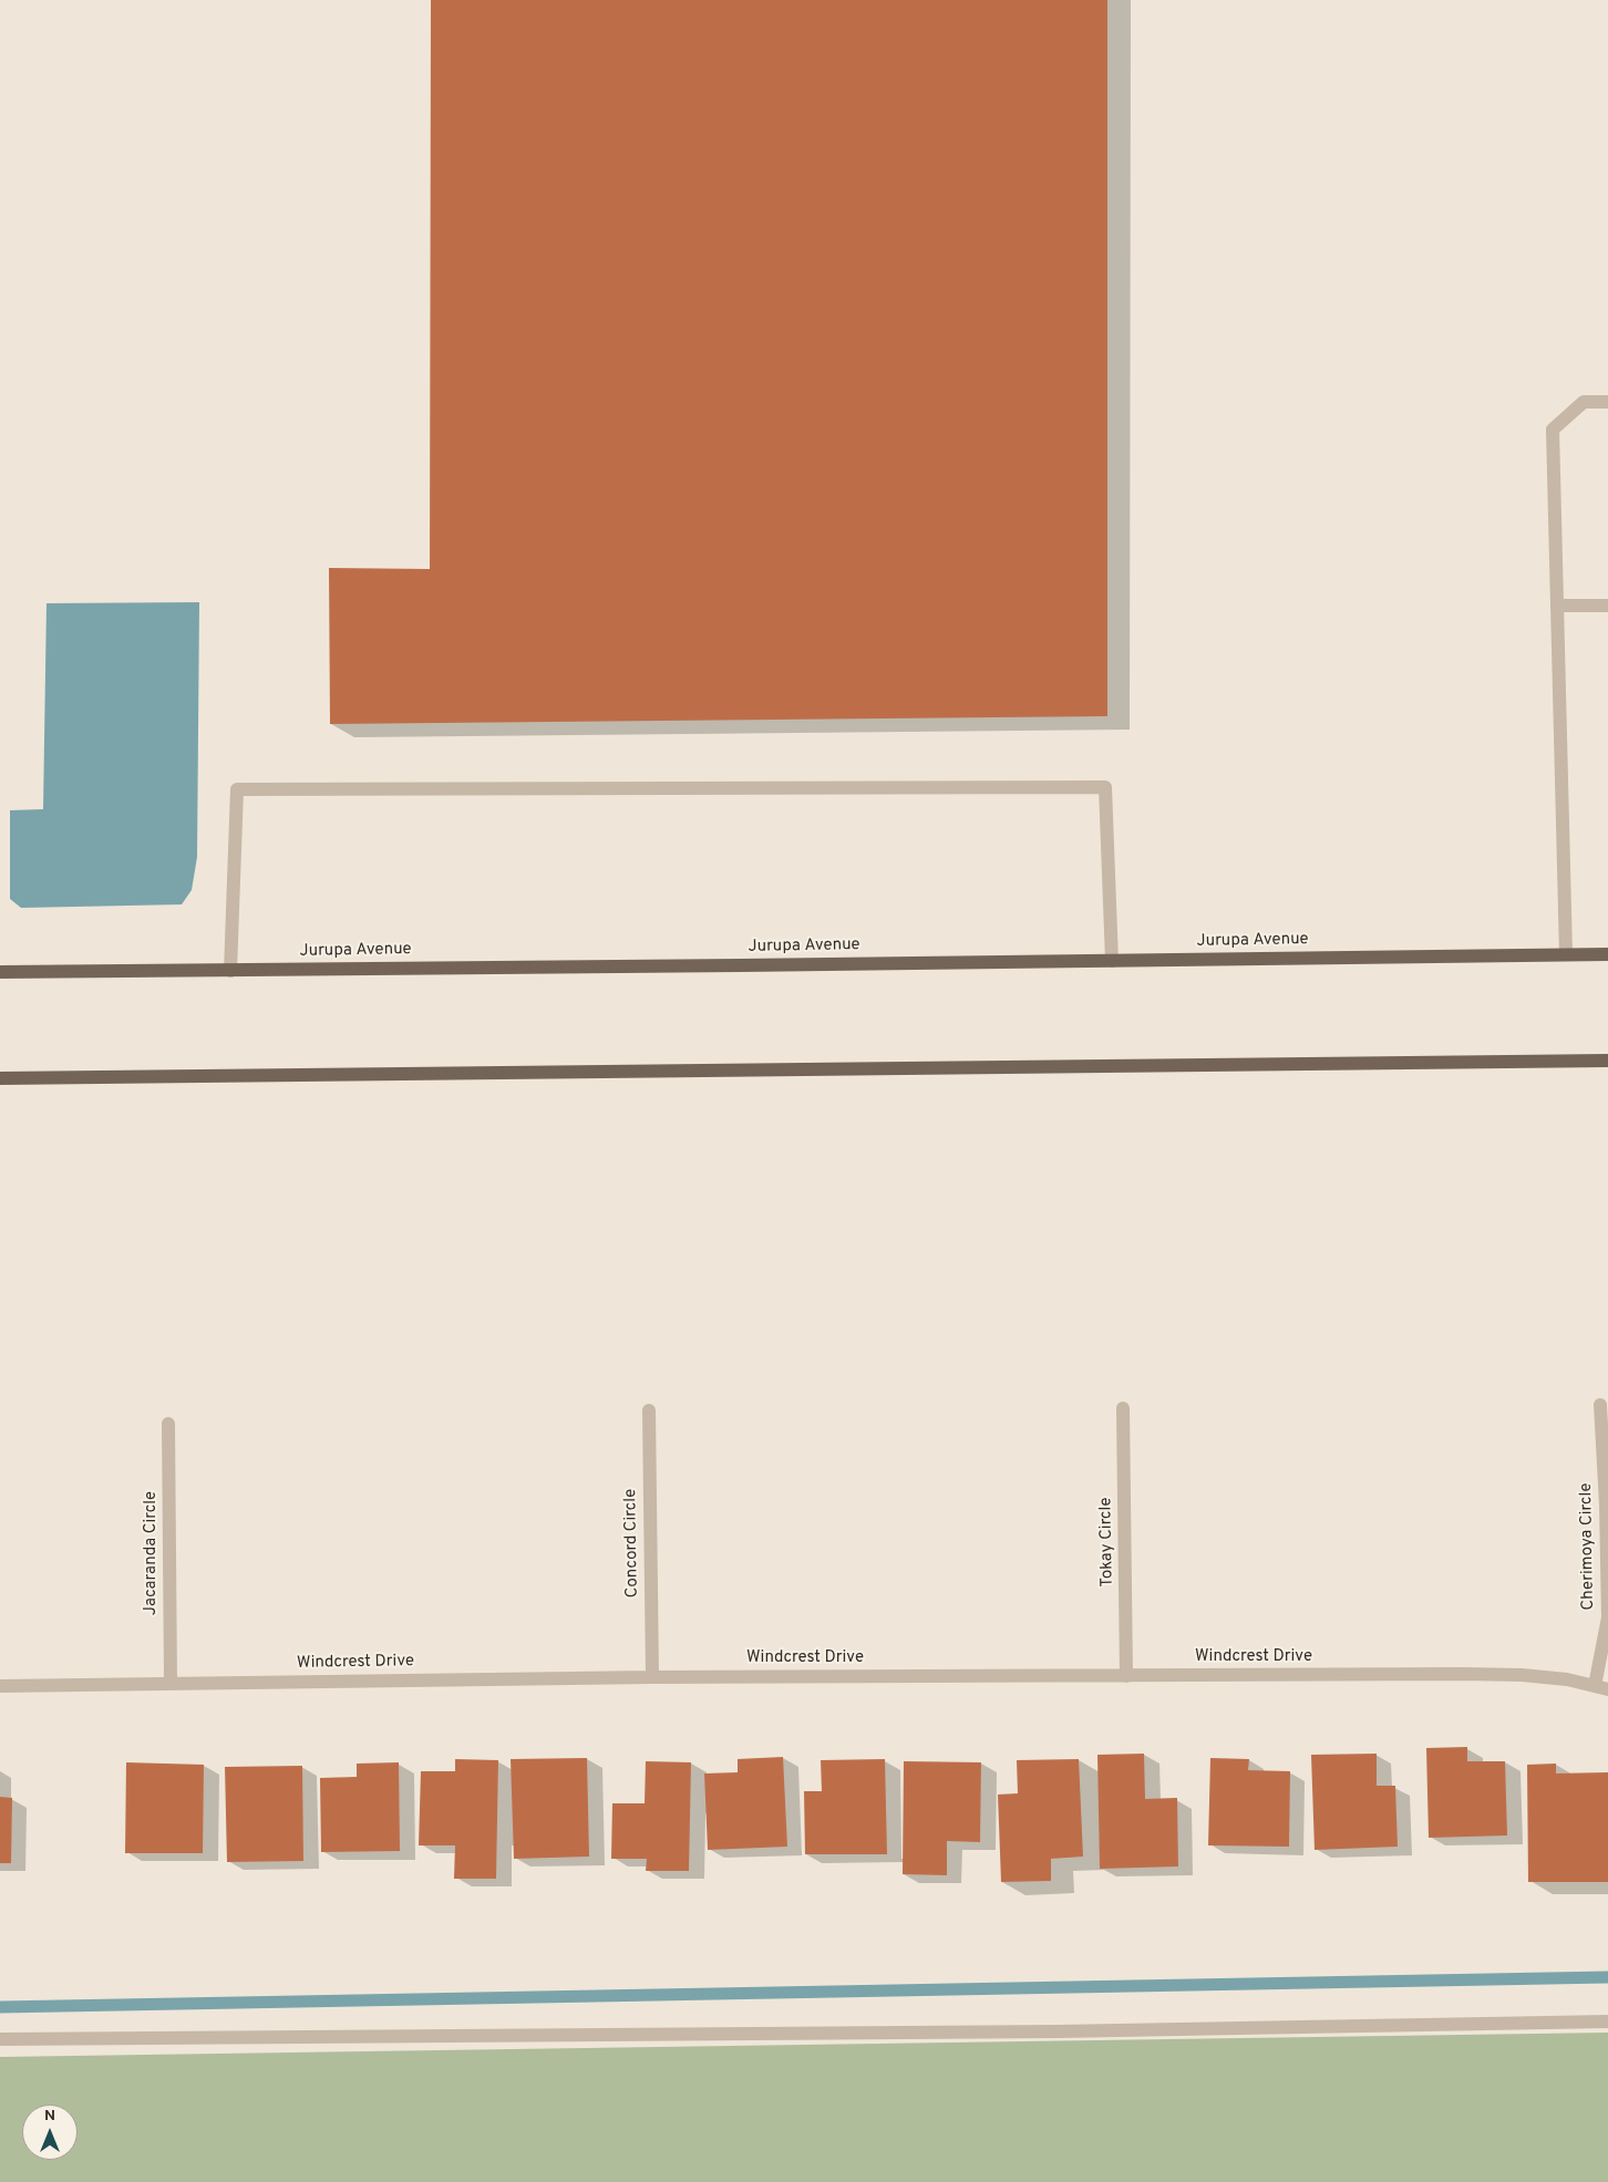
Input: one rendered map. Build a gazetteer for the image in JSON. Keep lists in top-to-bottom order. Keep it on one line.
{"streets":{"main road":["Jurupa Avenue"],"street":["Tokay Circle","Concord Circle","Cherimoya Circle","Jacaranda Circle","Windcrest Drive"]},"crossings":[["Tokay Circle","Windcrest Drive"],["Concord Circle","Windcrest Drive"],["Cherimoya Circle","Windcrest Drive"],["Jacaranda Circle","Windcrest Drive"]],"north":"top"}
